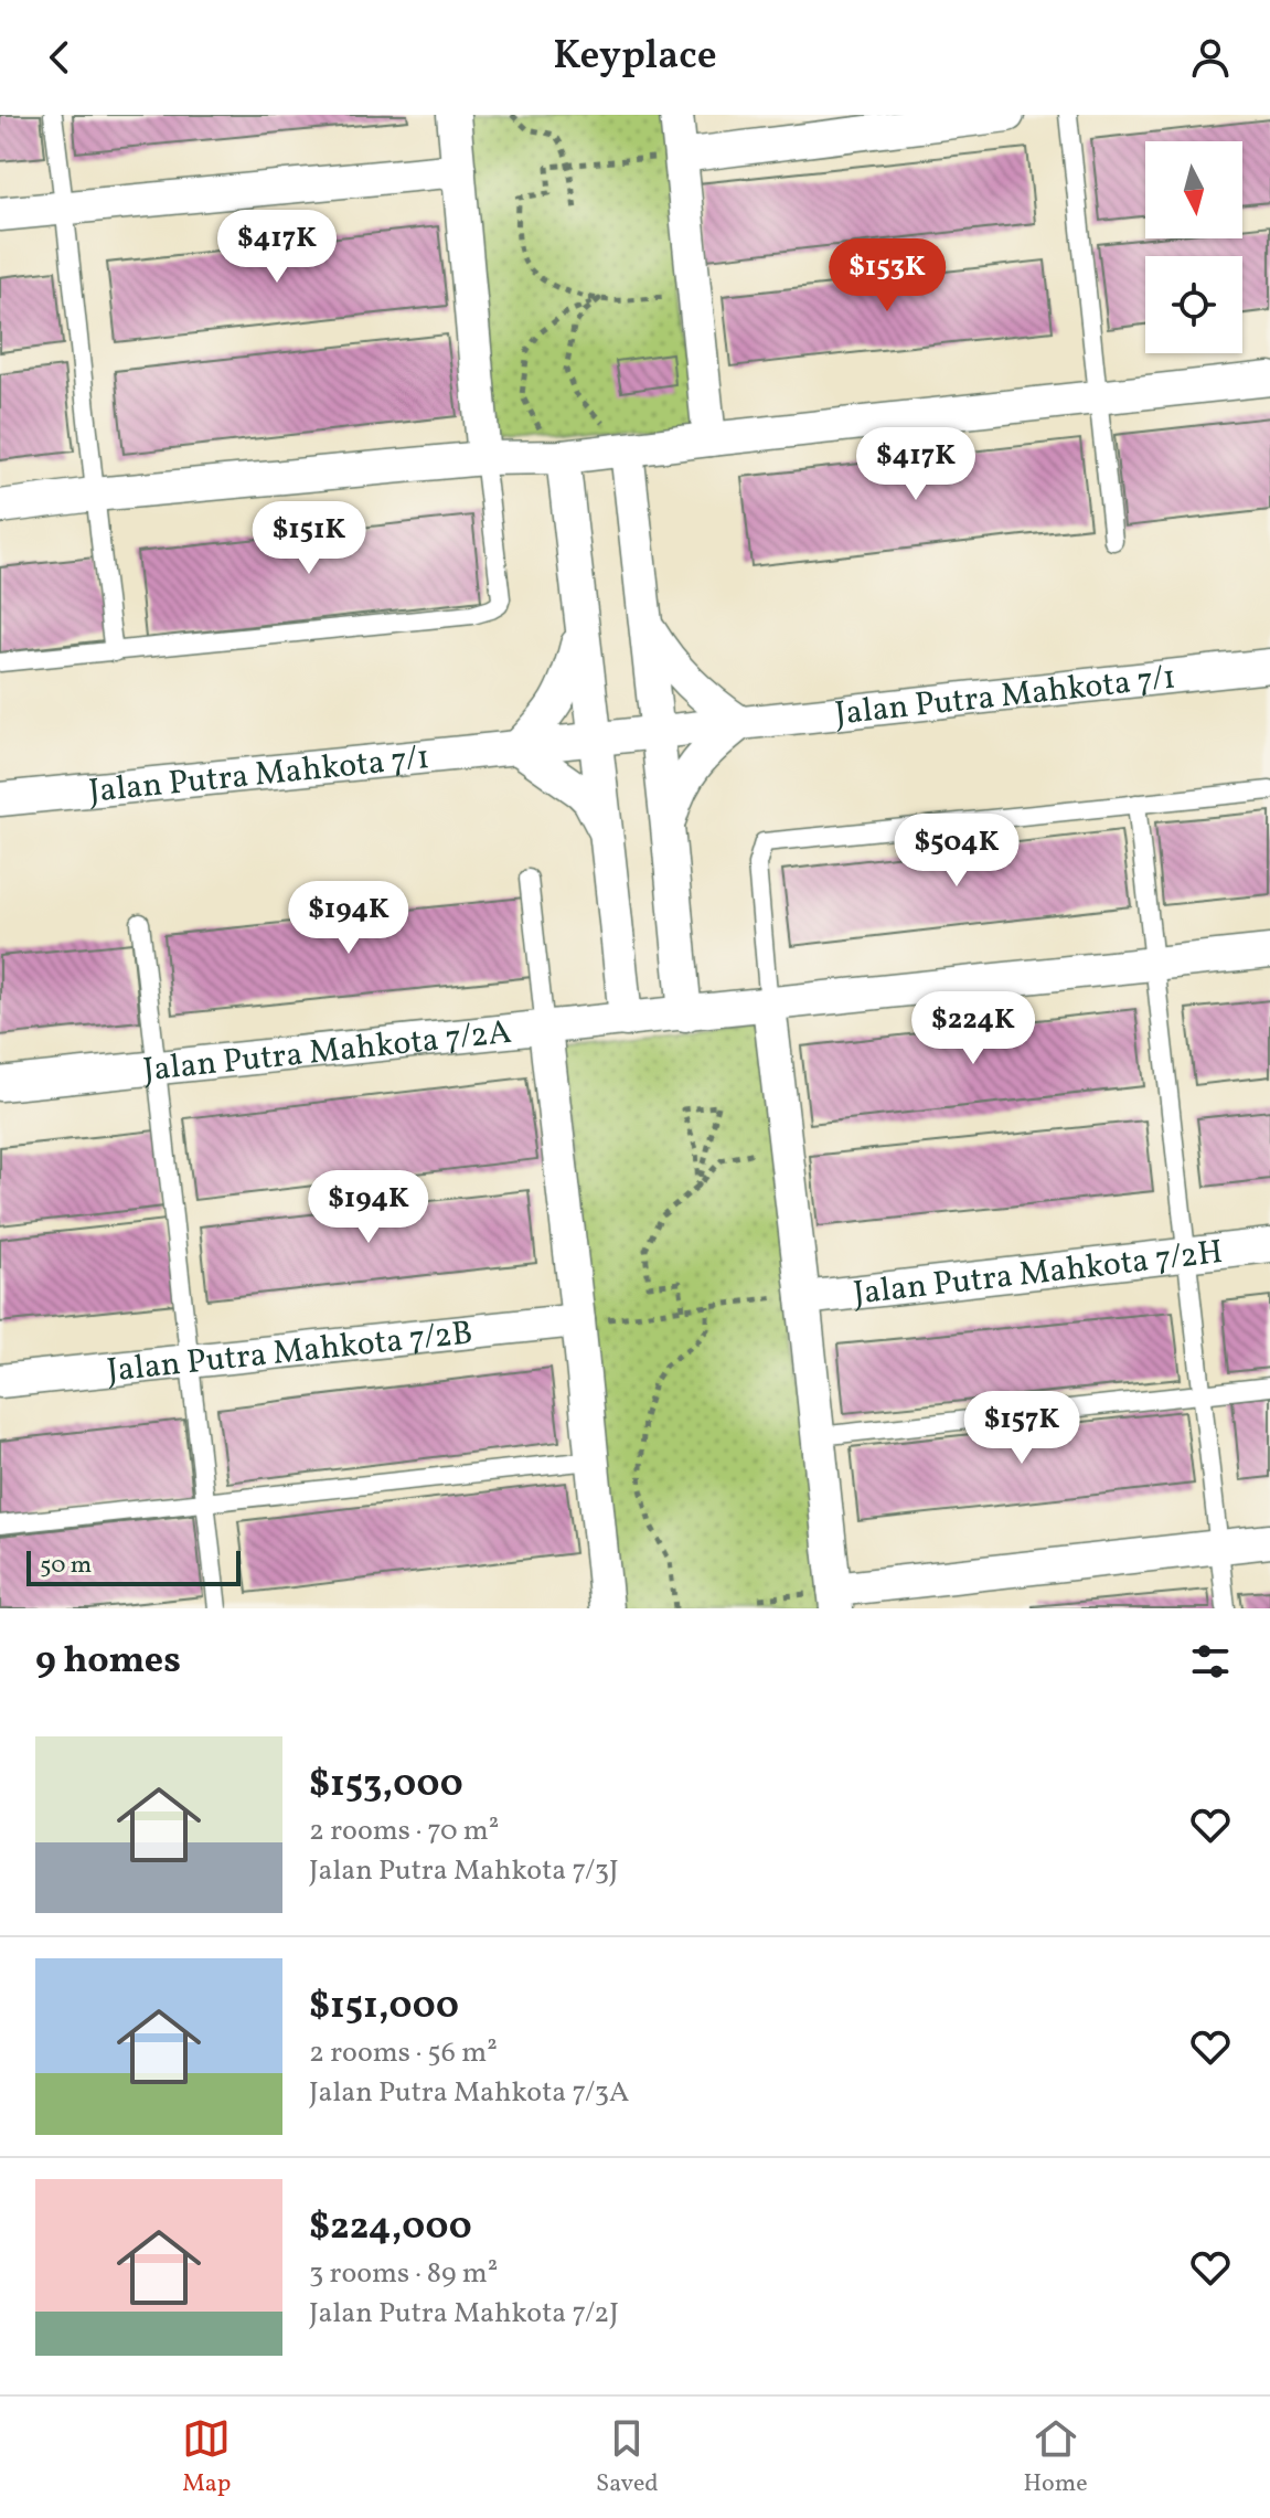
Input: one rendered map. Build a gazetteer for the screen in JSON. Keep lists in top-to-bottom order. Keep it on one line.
{"streets":{"street":["Jalan Putra Mahkota 7/1","Jalan Putra Mahkota 7/2A","Jalan Putra Mahkota 7/2H","Jalan Putra Mahkota 7/2B"]},"scale_bar":"50 m","north":"bottom","page":{"header":"Keyplace","price":["$417K","$153K","$417K","$151K","$504K","$194K","$224K","$194K","$157K"],"scale":"50 m","heading":"9 homes","list":[{"name":"$153,000","note":"2 rooms · 70 m² · Jalan Putra Mahkota 7/3J"},{"name":"$151,000","note":"2 rooms · 56 m² · Jalan Putra Mahkota 7/3A"},{"name":"$224,000","note":"3 rooms · 89 m² · Jalan Putra Mahkota 7/2J"}],"tabs":["Map","Saved","Home"]}}
